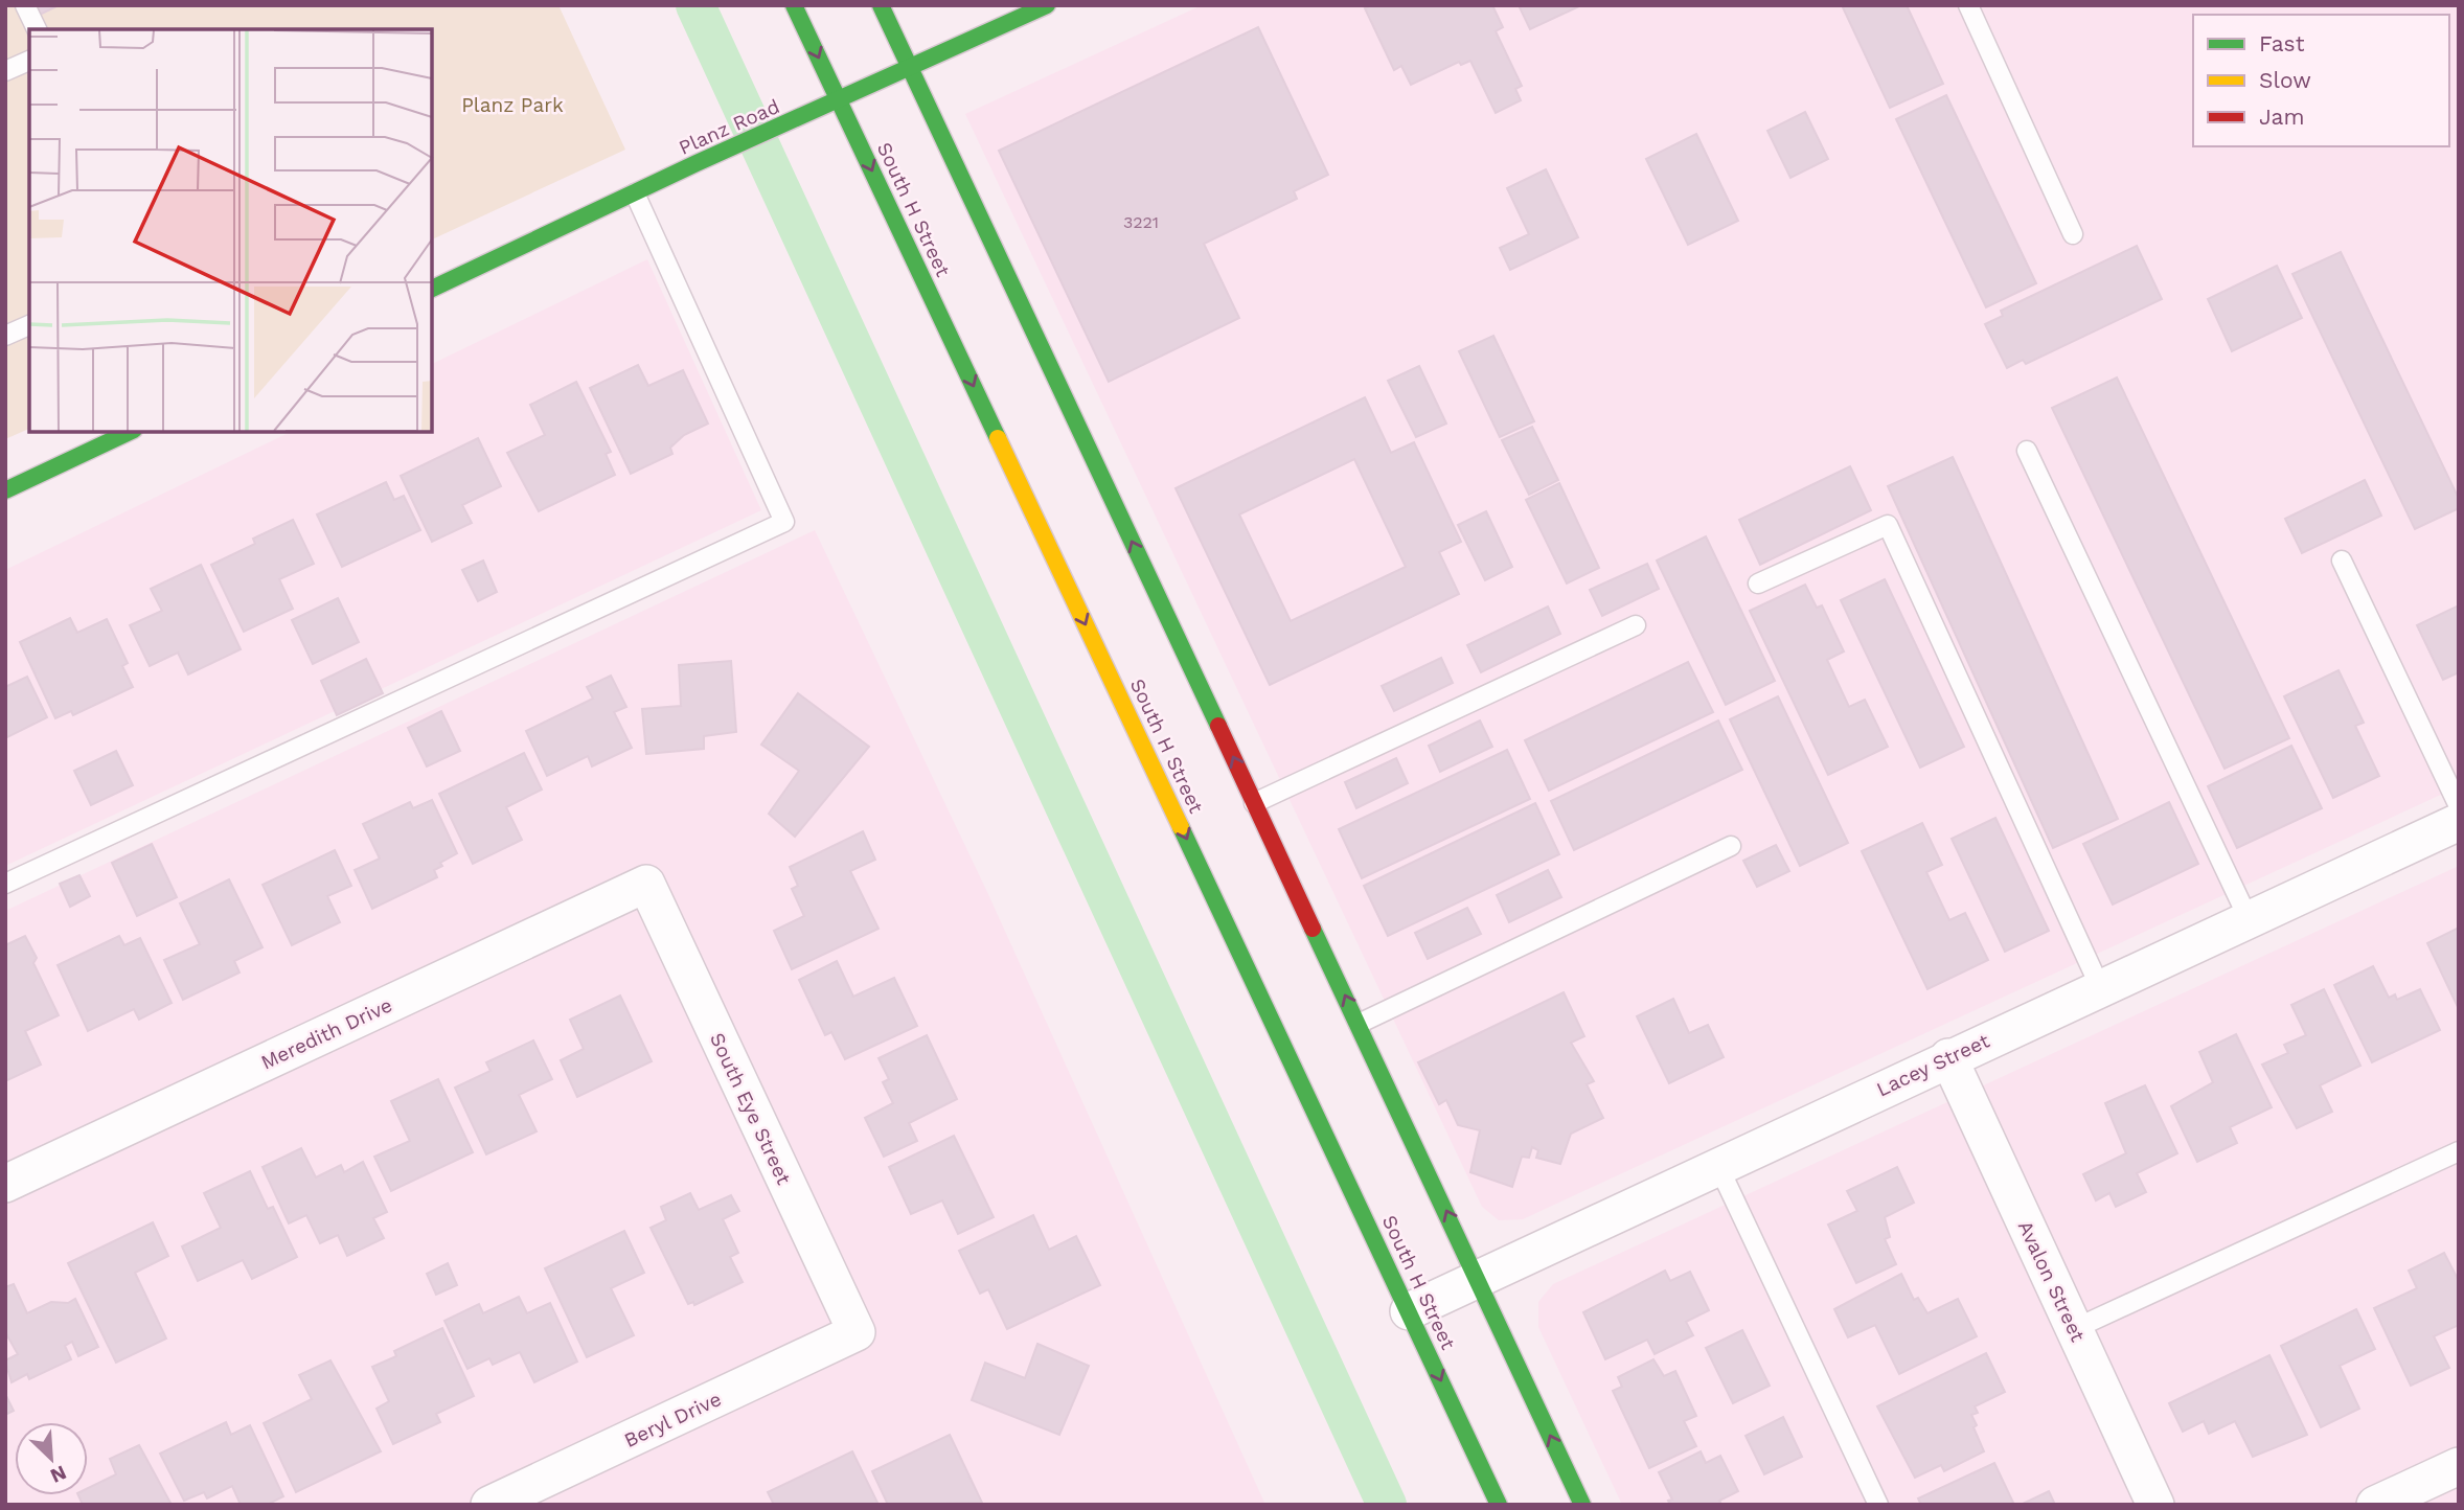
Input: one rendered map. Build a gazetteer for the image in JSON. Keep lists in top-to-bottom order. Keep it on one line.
{"streets":{"street":["Planz Road","South H Street","Meredith Drive","Lacey Street","South Eye Street","Avalon Street","Beryl Drive"]},"crossings":[["Planz Road","South H Street"],["South H Street","Lacey Street"],["Meredith Drive","South Eye Street"],["Lacey Street","Avalon Street"],["South Eye Street","Beryl Drive"]],"parks":["Planz Park"],"house_numbers":["3221"],"legend":["Fast","Slow","Jam"],"north":"bottom right"}
